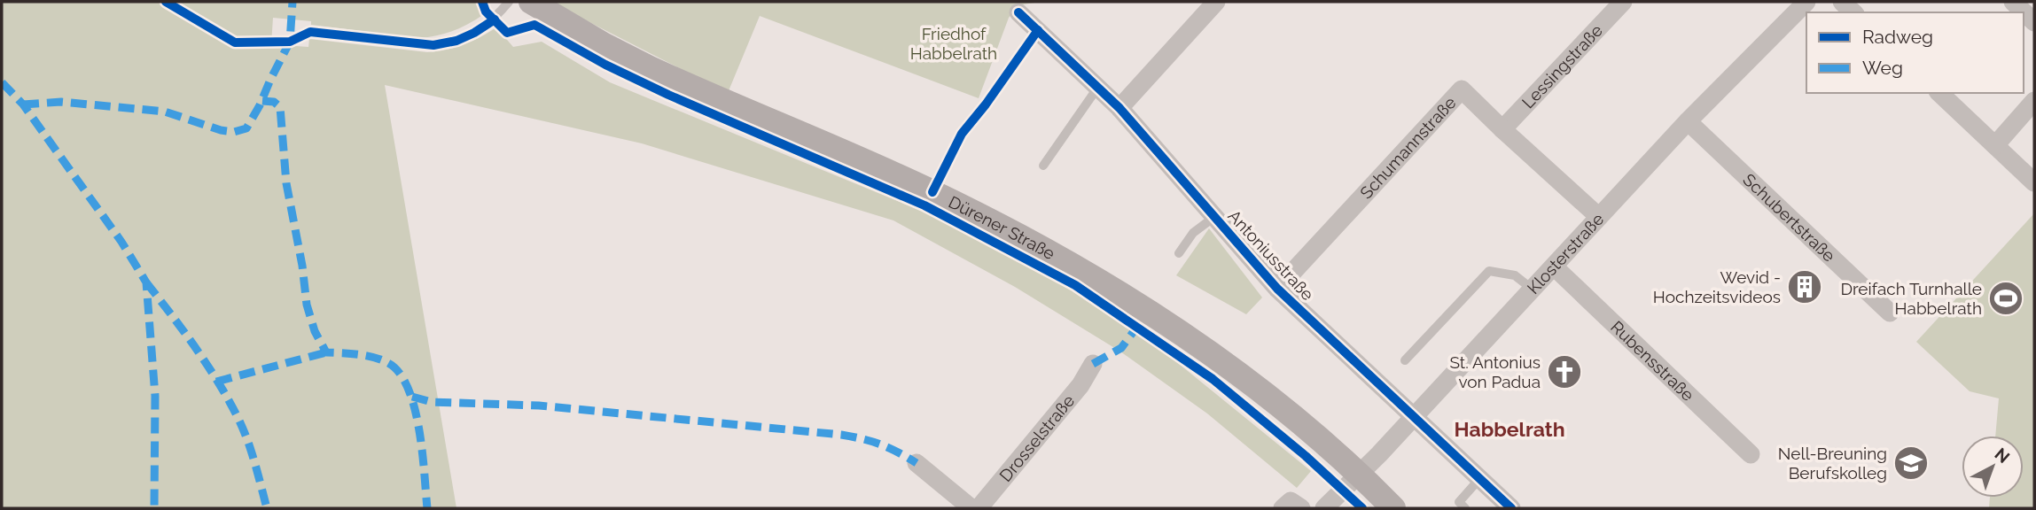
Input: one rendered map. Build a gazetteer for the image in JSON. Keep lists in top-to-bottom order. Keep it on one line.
{"streets":{"main road":["Dürener Straße"],"street":["Lessingstraße","Schumannstraße","Schubertstraße","Klosterstraße","Antoniusstraße","Rubensstraße","Drosselstraße"]},"crossings":[["Lessingstraße","Schumannstraße"],["Schumannstraße","Klosterstraße"],["Schumannstraße","Antoniusstraße"],["Schubertstraße","Klosterstraße"],["Dürener Straße","Klosterstraße"],["Klosterstraße","Antoniusstraße"],["Klosterstraße","Rubensstraße"]],"districts":["Habbelrath"],"parks":["Friedhof Habbelrath"],"places":{"building":["Wevid - Hochzeitsvideos"],"sports":["Dreifach Turnhalle Habbelrath"],"church":["St. Antonius von Padua"],"school or university":["Nell-Breuning Berufskolleg"]},"legend":["Radweg","Weg"],"north":"top right"}
